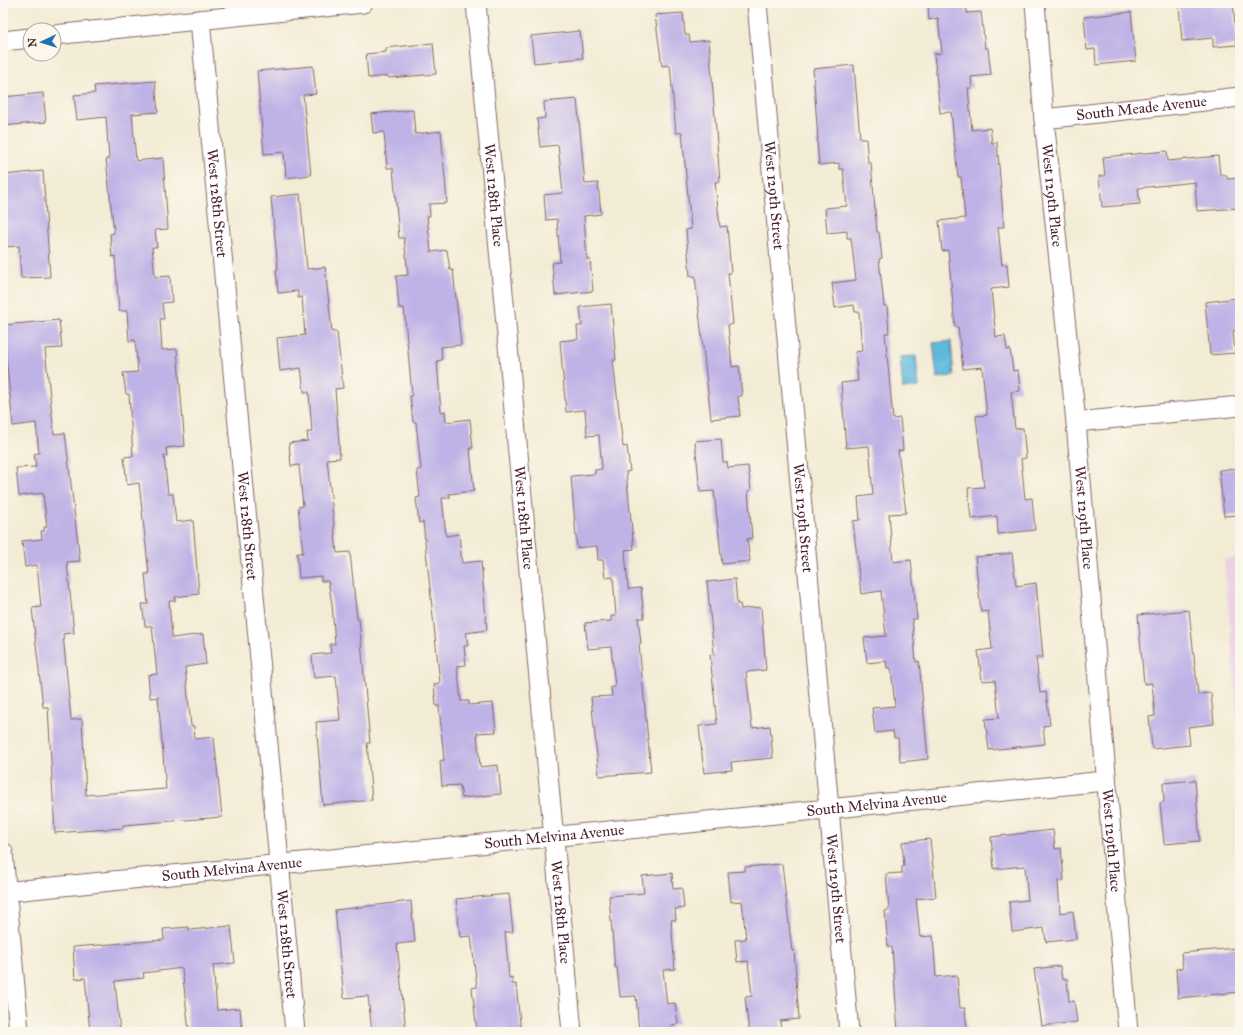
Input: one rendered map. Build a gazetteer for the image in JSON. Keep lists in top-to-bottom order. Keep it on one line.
{"streets":{"street":["South Meade Avenue","West 128th Place","West 129th Street","West 129th Place","West 128th Street","South Melvina Avenue"]},"crossings":[["South Meade Avenue","West 129th Place"],["West 128th Place","South Melvina Avenue"],["West 129th Street","South Melvina Avenue"],["West 129th Place","South Melvina Avenue"],["West 128th Street","South Melvina Avenue"]],"north":"left"}
